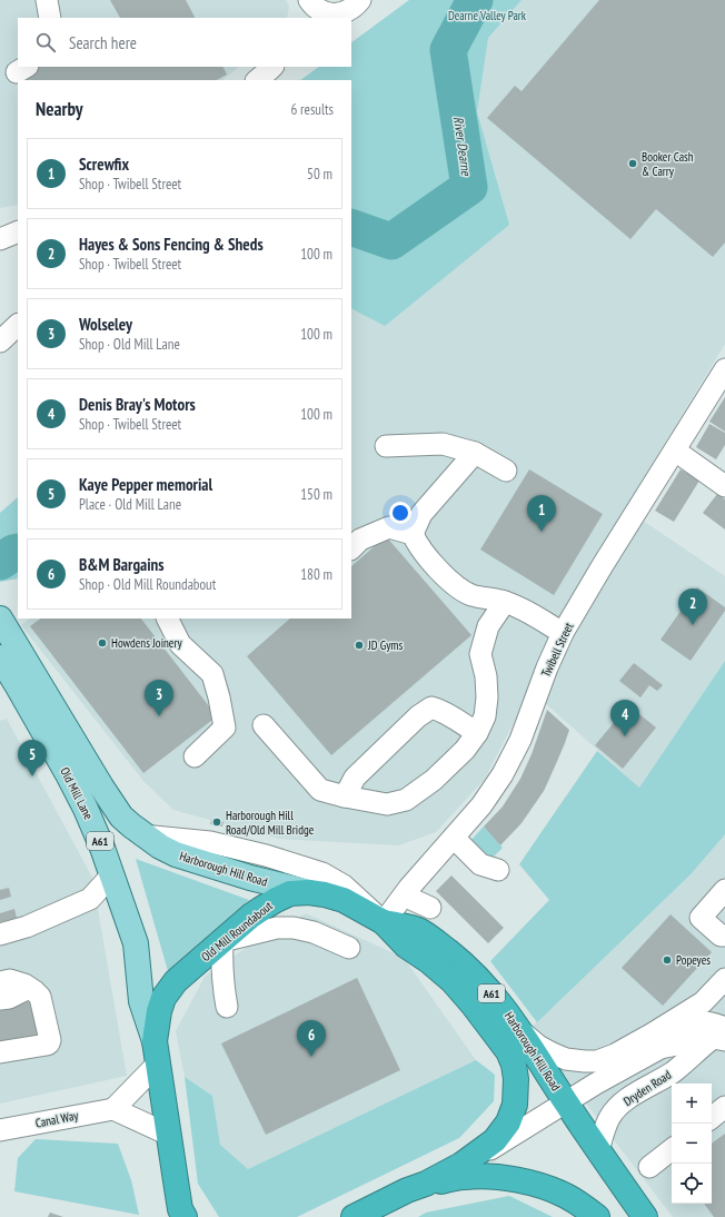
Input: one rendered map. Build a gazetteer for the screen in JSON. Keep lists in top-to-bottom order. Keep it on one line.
{"streets":{"highway":["A61","Harborough Hill Road","Old Mill Roundabout"],"main road":["Old Mill Lane"],"street":["Twibell Street","Dryden Road","Canal Way"]},"crossings":[["Twibell Street","Harborough Hill Road"],["Twibell Street","Old Mill Roundabout"],["Old Mill Lane","Harborough Hill Road"],["Old Mill Lane","Old Mill Roundabout"],["Harborough Hill Road","Old Mill Roundabout"],["Harborough Hill Road","Dryden Road"]],"water":["River Dearne"],"parks":["Dearne Valley Park"],"places":["Booker Cash & Carry","Howdens Joinery","JD Gyms","Harborough Hill Road/Old Mill Bridge","Popeyes"],"page":{"search":"Search here","heading":["Nearby","6 results"],"list":[{"mark":"1","name":"Screwfix","note":"Shop · Twibell Street","value":"50 m"},{"mark":"2","name":"Hayes & Sons Fencing & Sheds","note":"Shop · Twibell Street","value":"100 m"},{"mark":"3","name":"Wolseley","note":"Shop · Old Mill Lane","value":"100 m"},{"mark":"4","name":"Denis Bray's Motors","note":"Shop · Twibell Street","value":"100 m"},{"mark":"5","name":"Kaye Pepper memorial","note":"Place · Old Mill Lane","value":"150 m"},{"mark":"6","name":"B&M Bargains","note":"Shop · Old Mill Roundabout","value":"180 m"}],"pins":["1","2","3","4","5","6"],"map_buttons":["+","−"]}}
